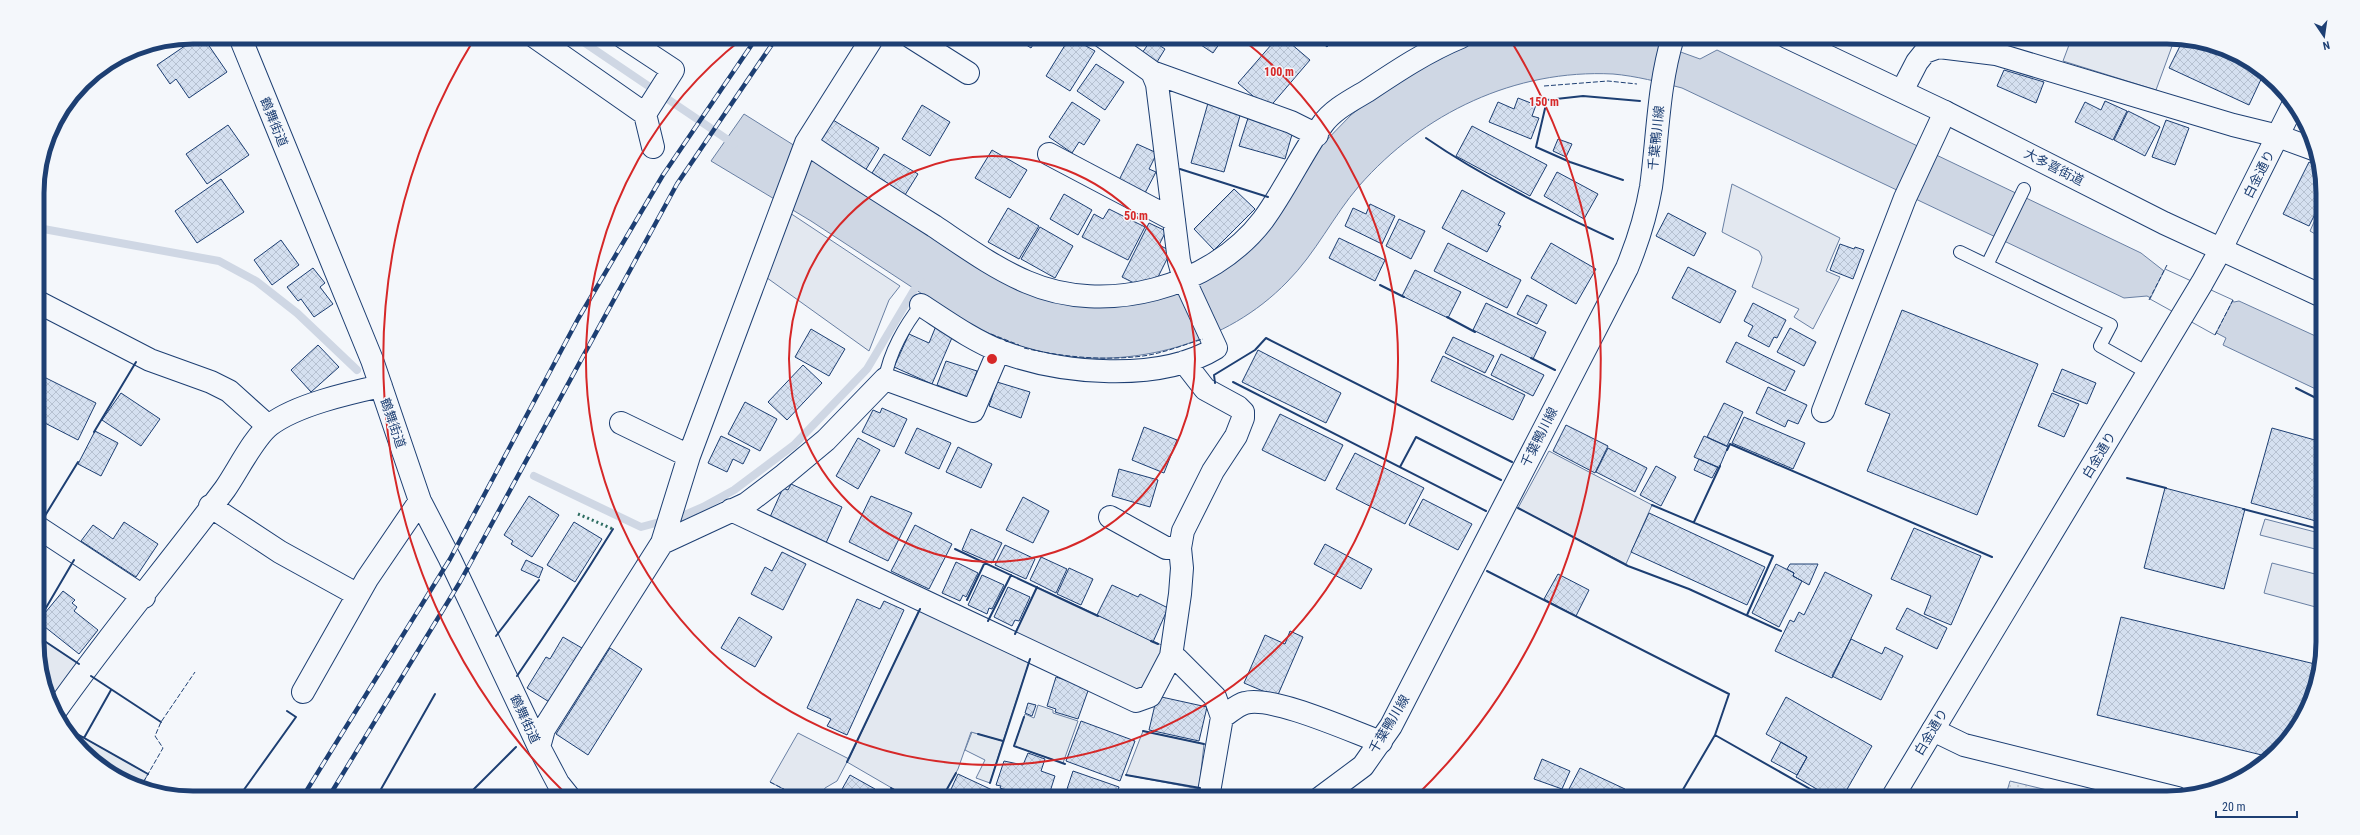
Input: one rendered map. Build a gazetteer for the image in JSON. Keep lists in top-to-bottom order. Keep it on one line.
{"streets":{"main road":["鶴舞街道","千葉鴨川線","大多喜街道","白金通り"]},"crossings":[["大多喜街道","白金通り"]],"scale_bar":"20 m","north":"bottom","rings":["100 m","150 m","50 m"]}
